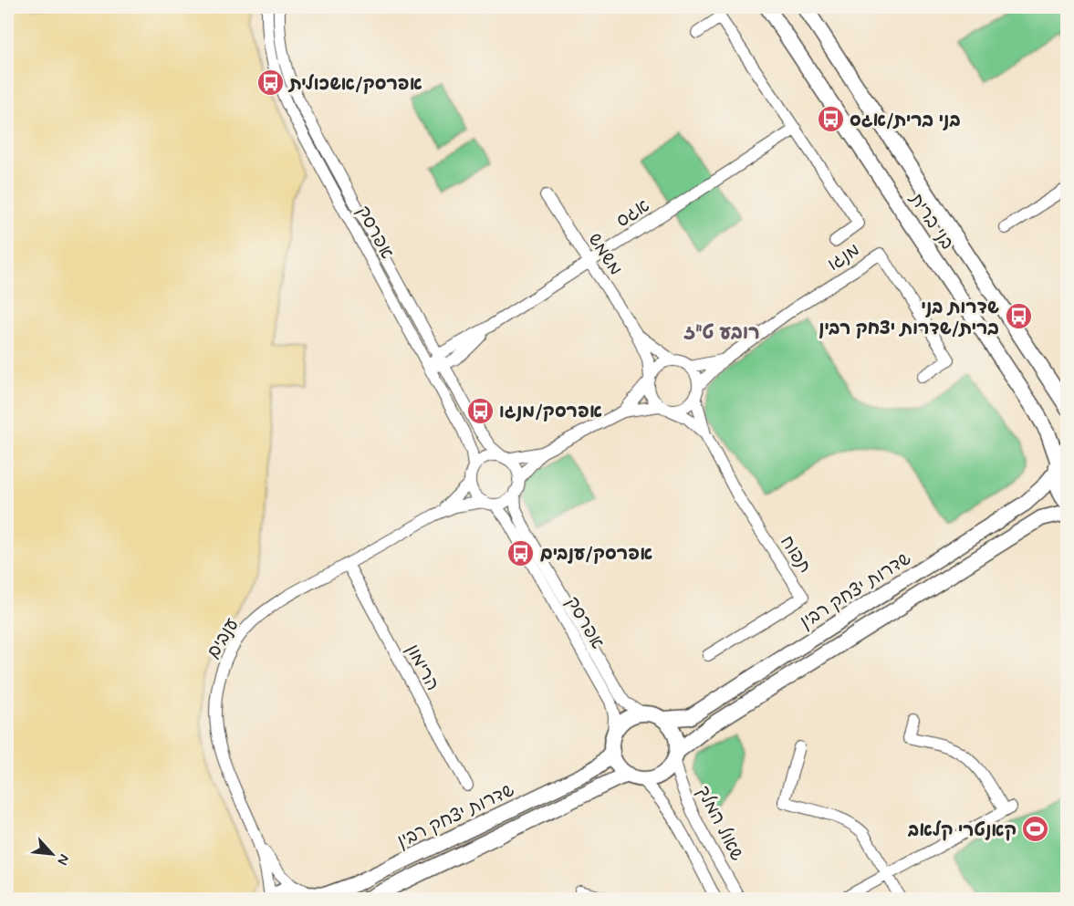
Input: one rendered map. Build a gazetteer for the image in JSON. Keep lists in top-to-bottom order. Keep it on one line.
{"streets":{"main road":["בני ברית","שדרות יצחק רבין"],"street":["אגס","אפרסק","משמש","מנגו","תפוח","ענבים","הרימון","שאול המלך"]},"crossings":[["אגס","אפרסק"],["אגס","משמש"],["בני ברית","שדרות יצחק רבין"],["אפרסק","שדרות יצחק רבין"],["אפרסק","ענבים"],["אפרסק","שאול המלך"],["משמש","מנגו"],["משמש","תפוח"],["מנגו","תפוח"],["שדרות יצחק רבין","ענבים"],["שדרות יצחק רבין","שאול המלך"],["ענבים","הרימון"]],"districts":["רובע ט\"ז"],"places":{"bus stop":["אפרסק/אשכולית","בני ברית/אגס","שדרות בני ברית/שדרות יצחק רבין","אפרסק/מנגו","אפרסק/ענבים"],"sports":["קאנטרי קלאב"]},"north":"bottom right"}
